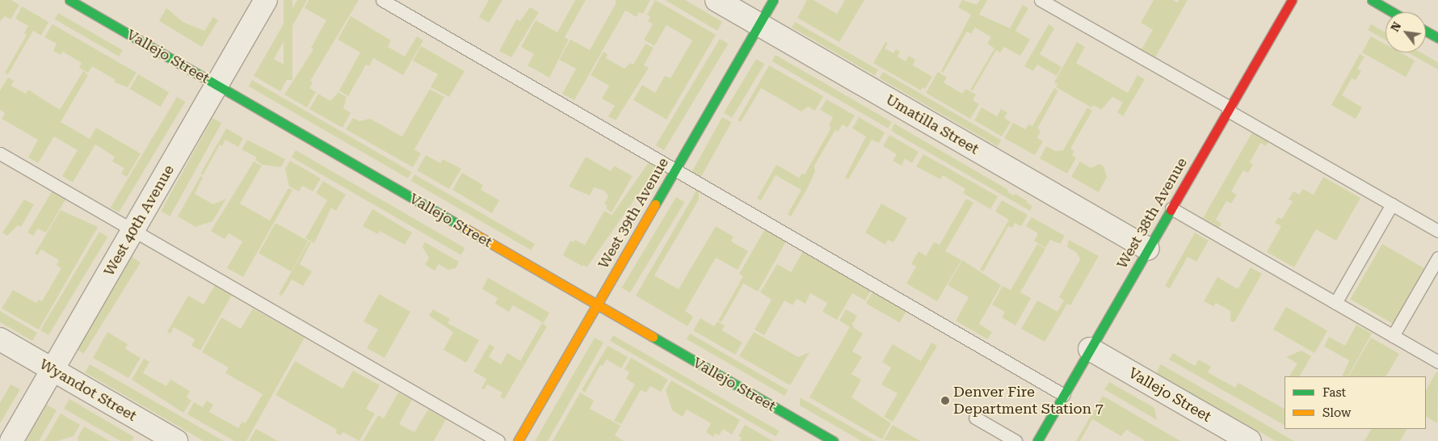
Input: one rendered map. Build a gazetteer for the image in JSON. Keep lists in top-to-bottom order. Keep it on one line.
{"streets":{"street":["Vallejo Street","Umatilla Street","West 39th Avenue","West 38th Avenue","West 40th Avenue","Wyandot Street"]},"crossings":[["Vallejo Street","West 39th Avenue"],["Vallejo Street","West 38th Avenue"],["Vallejo Street","West 40th Avenue"],["Umatilla Street","West 39th Avenue"],["Umatilla Street","West 38th Avenue"],["West 40th Avenue","Wyandot Street"]],"places":["Denver Fire Department Station 7"],"legend":["Fast","Slow"],"north":"top left"}
